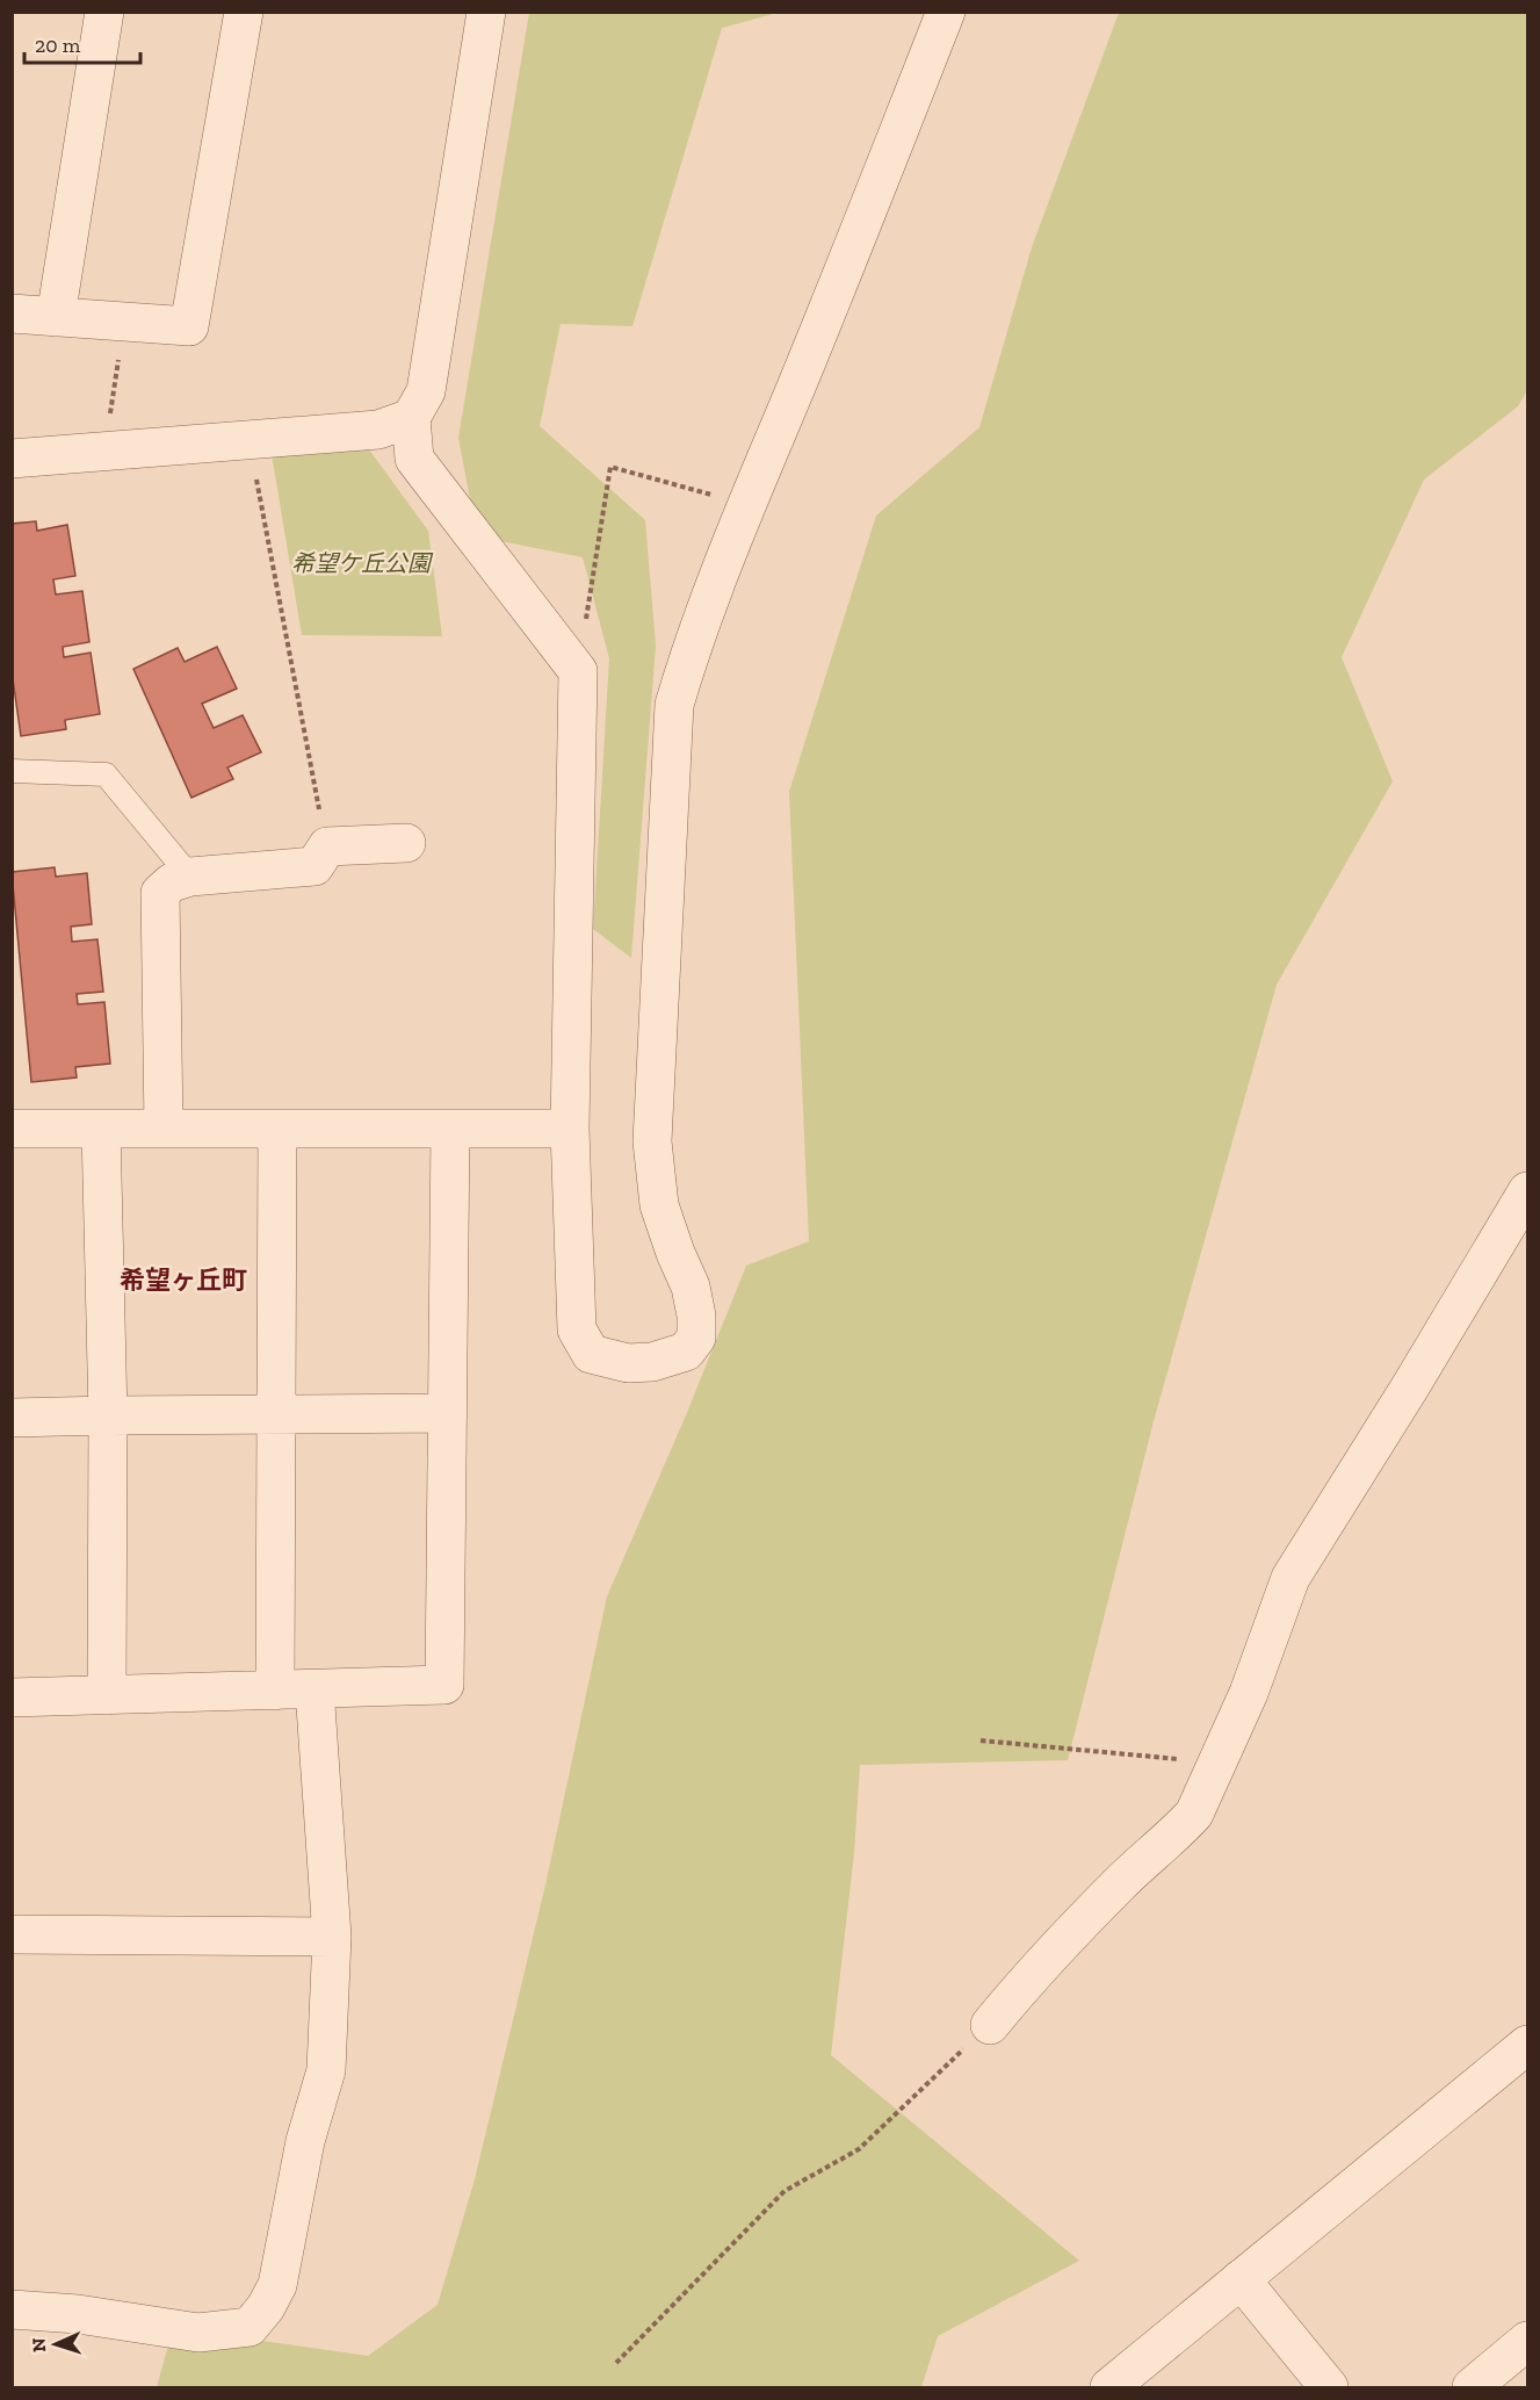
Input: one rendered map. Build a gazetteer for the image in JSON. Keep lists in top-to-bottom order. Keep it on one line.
{"districts":["希望ヶ丘町"],"parks":["希望ケ丘公園"],"scale_bar":"20 m","north":"left"}
